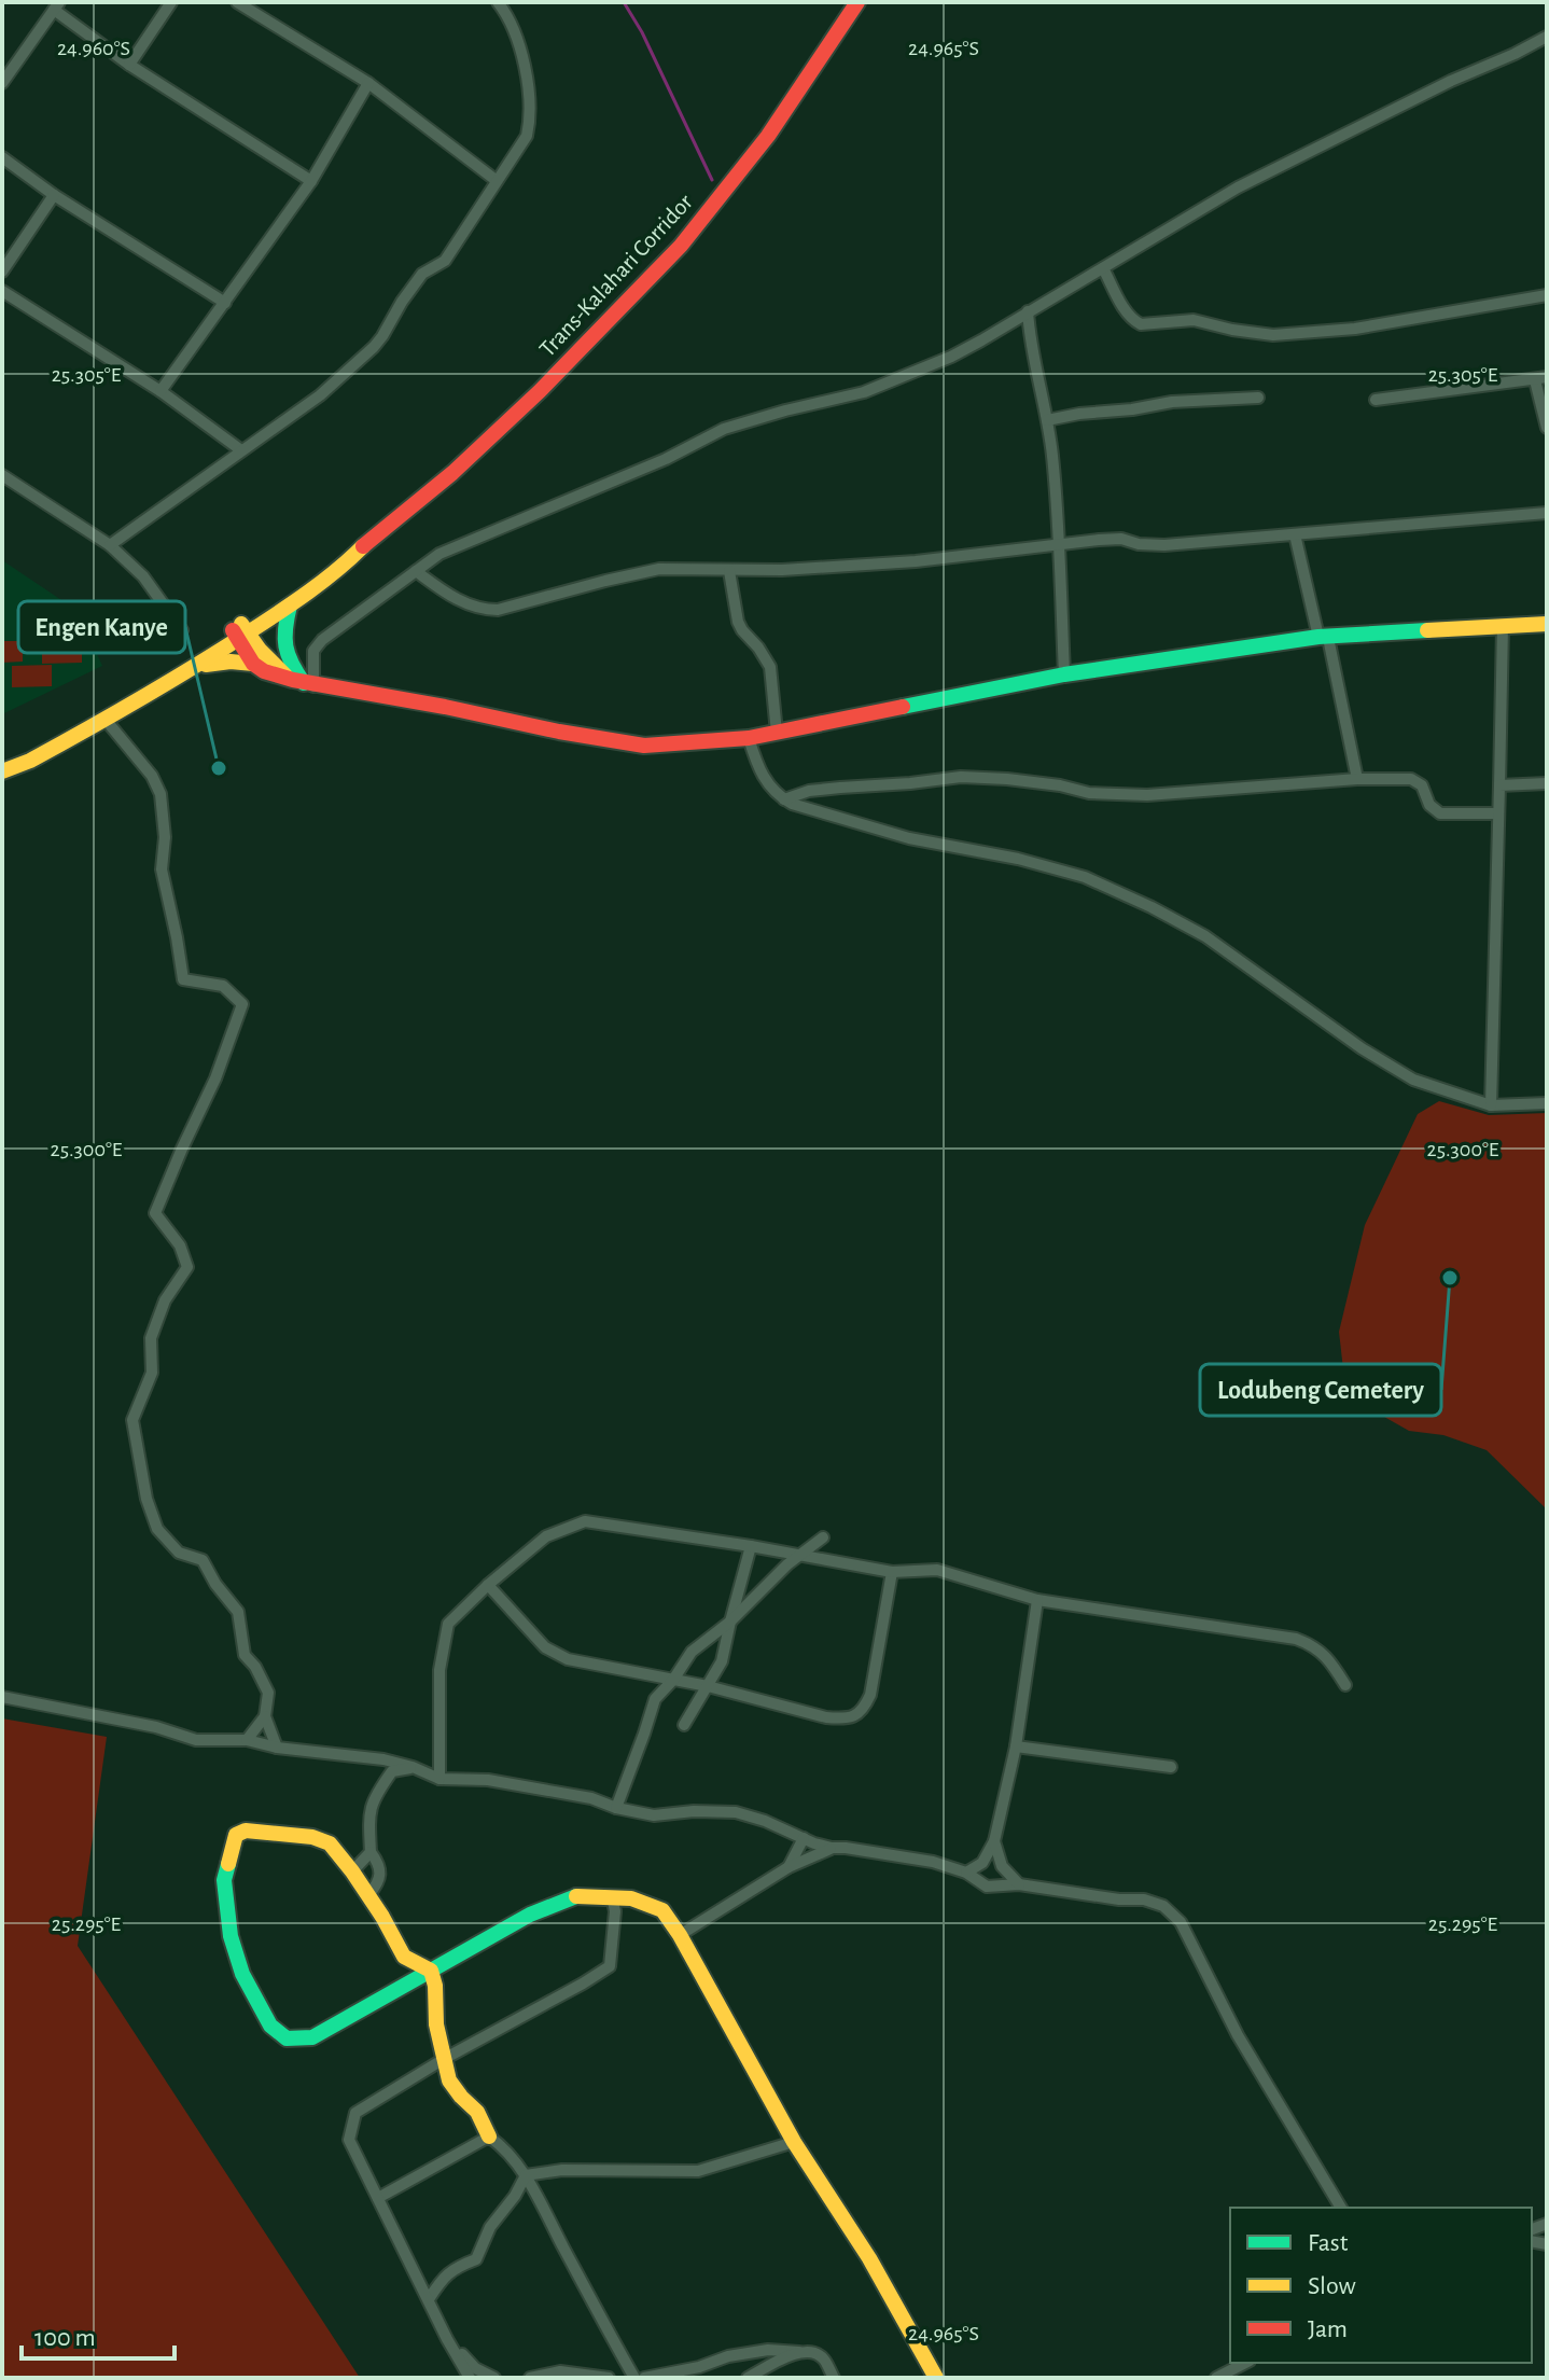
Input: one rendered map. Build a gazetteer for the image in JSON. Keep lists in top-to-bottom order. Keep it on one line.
{"streets":{"main road":["Trans-Kalahari Corridor"]},"places":["Engen Kanye","Lodubeng Cemetery"],"legend":["Fast","Slow","Jam"],"scale_bar":"100 m","coordinates":["24.960°S","24.965°S","25.305°E","25.300°E","25.295°E"]}
